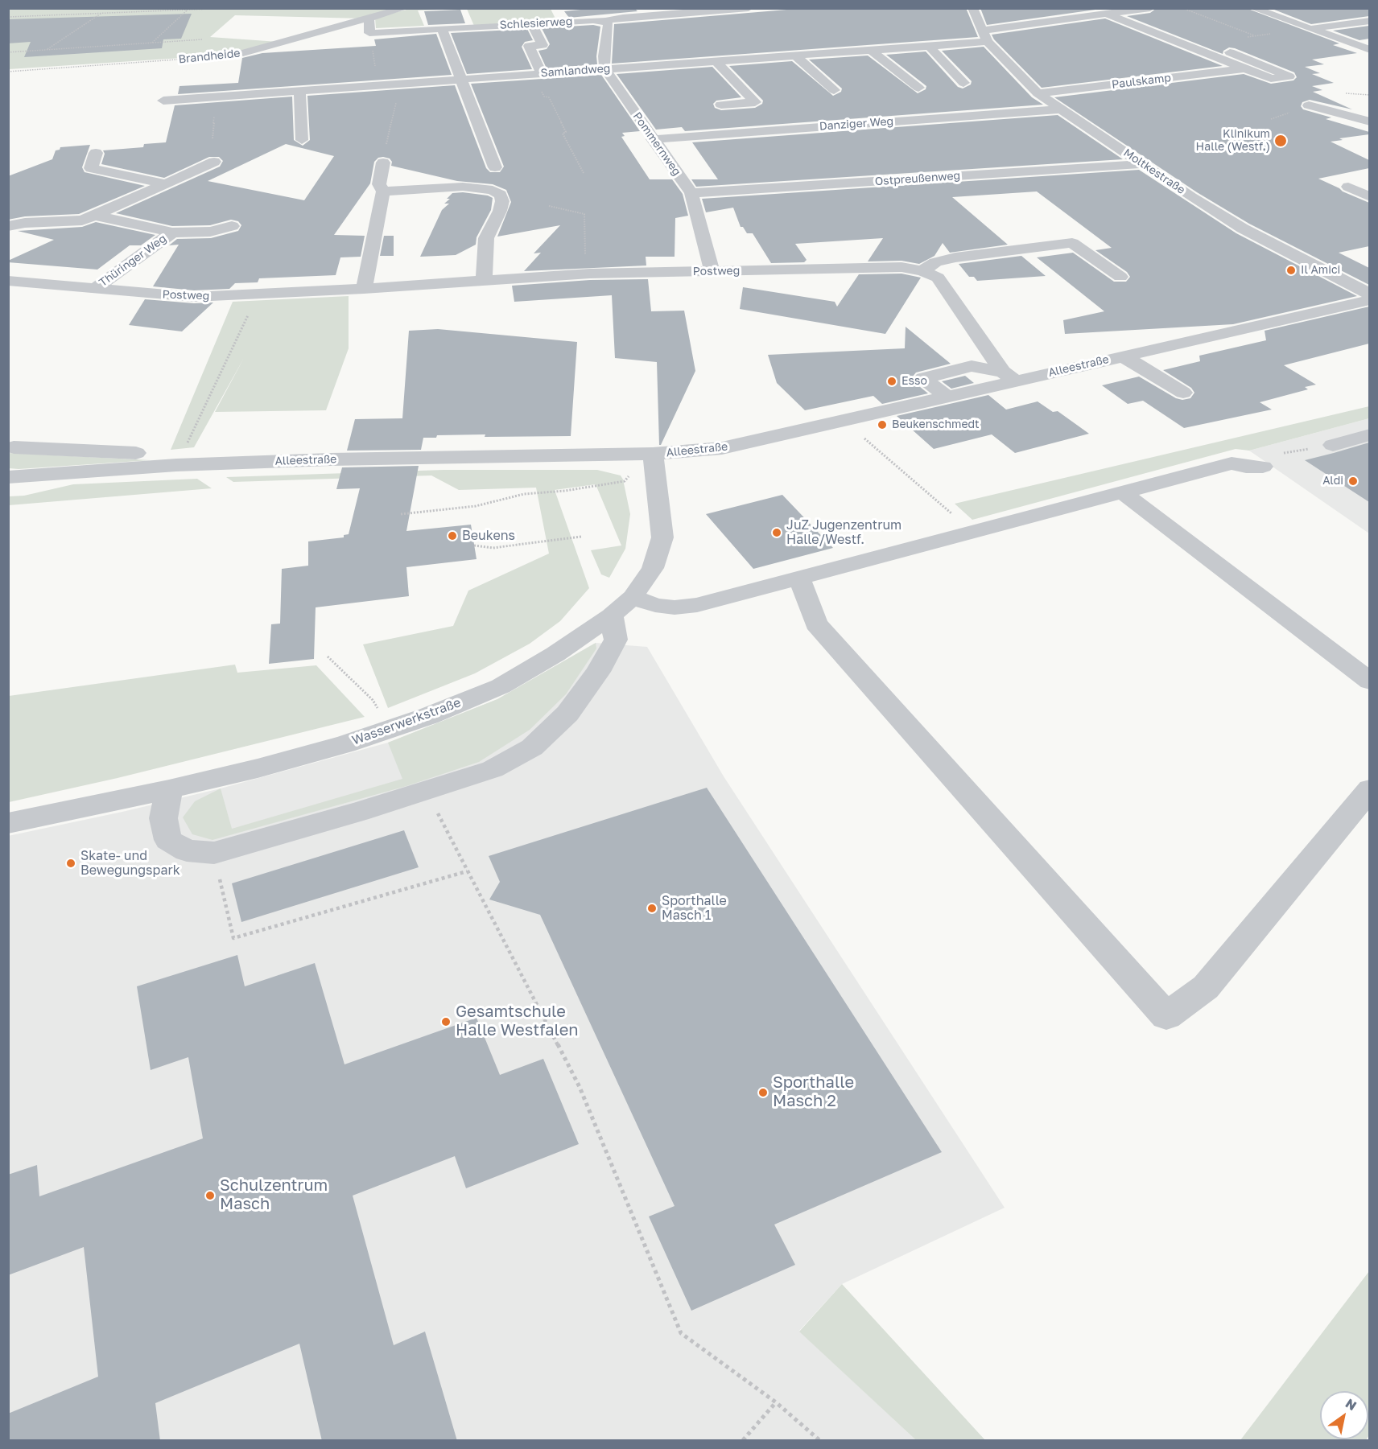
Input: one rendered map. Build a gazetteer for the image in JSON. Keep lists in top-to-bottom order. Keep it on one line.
{"streets":{"street":["Schlesierweg","Brandheide","Samlandweg","Paulskamp","Danziger Weg","Pommernweg","Moltkestraße","Ostpreußenweg","Thüringer Weg","Postweg","Alleestraße","Wasserwerkstraße"]},"crossings":[["Samlandweg","Paulskamp"],["Samlandweg","Pommernweg"],["Samlandweg","Moltkestraße"],["Paulskamp","Moltkestraße"],["Danziger Weg","Pommernweg"],["Danziger Weg","Moltkestraße"],["Pommernweg","Ostpreußenweg"],["Pommernweg","Postweg"],["Moltkestraße","Ostpreußenweg"],["Thüringer Weg","Postweg"],["Postweg","Alleestraße"],["Alleestraße","Wasserwerkstraße"]],"places":["Klinikum Halle (Westf.)","Il Amici","Esso","Beukenschmedt","Aldi","JuZ Jugenzentrum Halle/Westf.","Beukens","Skate- und Bewegungspark","Sporthalle Masch 1","Gesamtschule Halle Westfalen","Sporthalle Masch 2","Schulzentrum Masch"],"north":"top right"}
